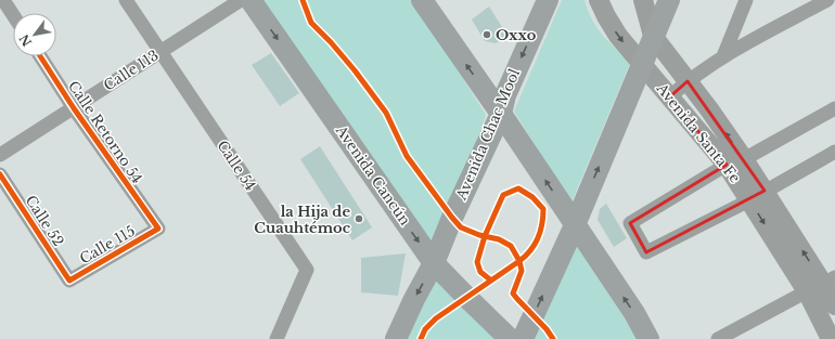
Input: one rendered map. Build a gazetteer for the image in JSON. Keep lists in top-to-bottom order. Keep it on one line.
{"streets":{"main road":["Avenida Chac Mool","Avenida Cancún"],"street":["Calle 113","Calle Retorno 54","Avenida Santa Fe","Calle 54","Calle 52","Calle 115"]},"crossings":[["Calle 113","Calle Retorno 54"],["Calle 113","Calle 54"],["Calle Retorno 54","Calle 115"],["Avenida Chac Mool","Avenida Cancún"],["Calle 52","Calle 115"]],"places":["Oxxo","la Hija de Cuauhtémoc"],"north":"bottom left"}
